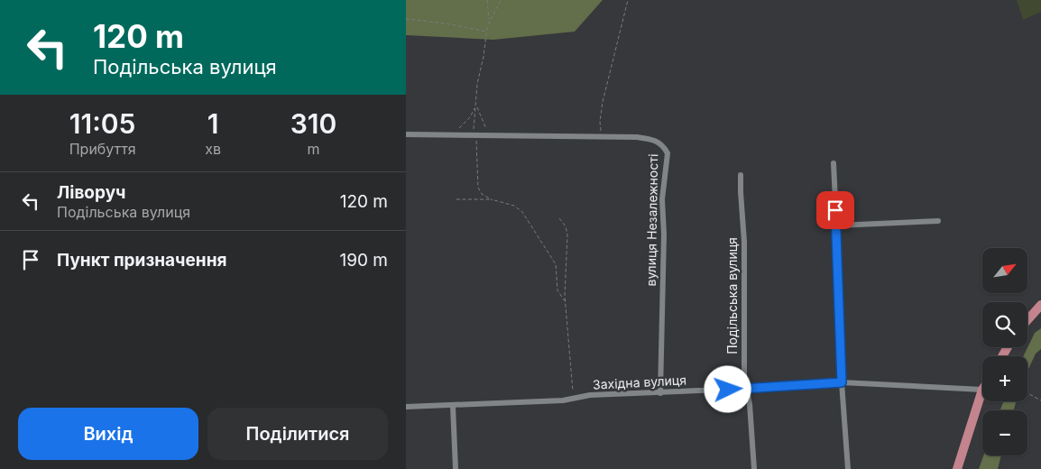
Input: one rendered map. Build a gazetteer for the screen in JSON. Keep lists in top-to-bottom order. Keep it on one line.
{"streets":{"street":["вулиця Незалежності","Подільська вулиця","Західна вулиця"]},"crossings":[["вулиця Незалежності","Західна вулиця"],["Подільська вулиця","Західна вулиця"]],"north":"top right","page":{"turn":["120 m","Подільська вулиця"],"eta":["11:05","Прибуття","1","хв","310","m"],"list":[{"name":"Ліворуч","note":"Подільська вулиця","value":"120 m"},{"name":"Пункт призначення","value":"190 m"}],"map_buttons":["+","−"],"buttons":["Вихід","Поділитися"]}}
